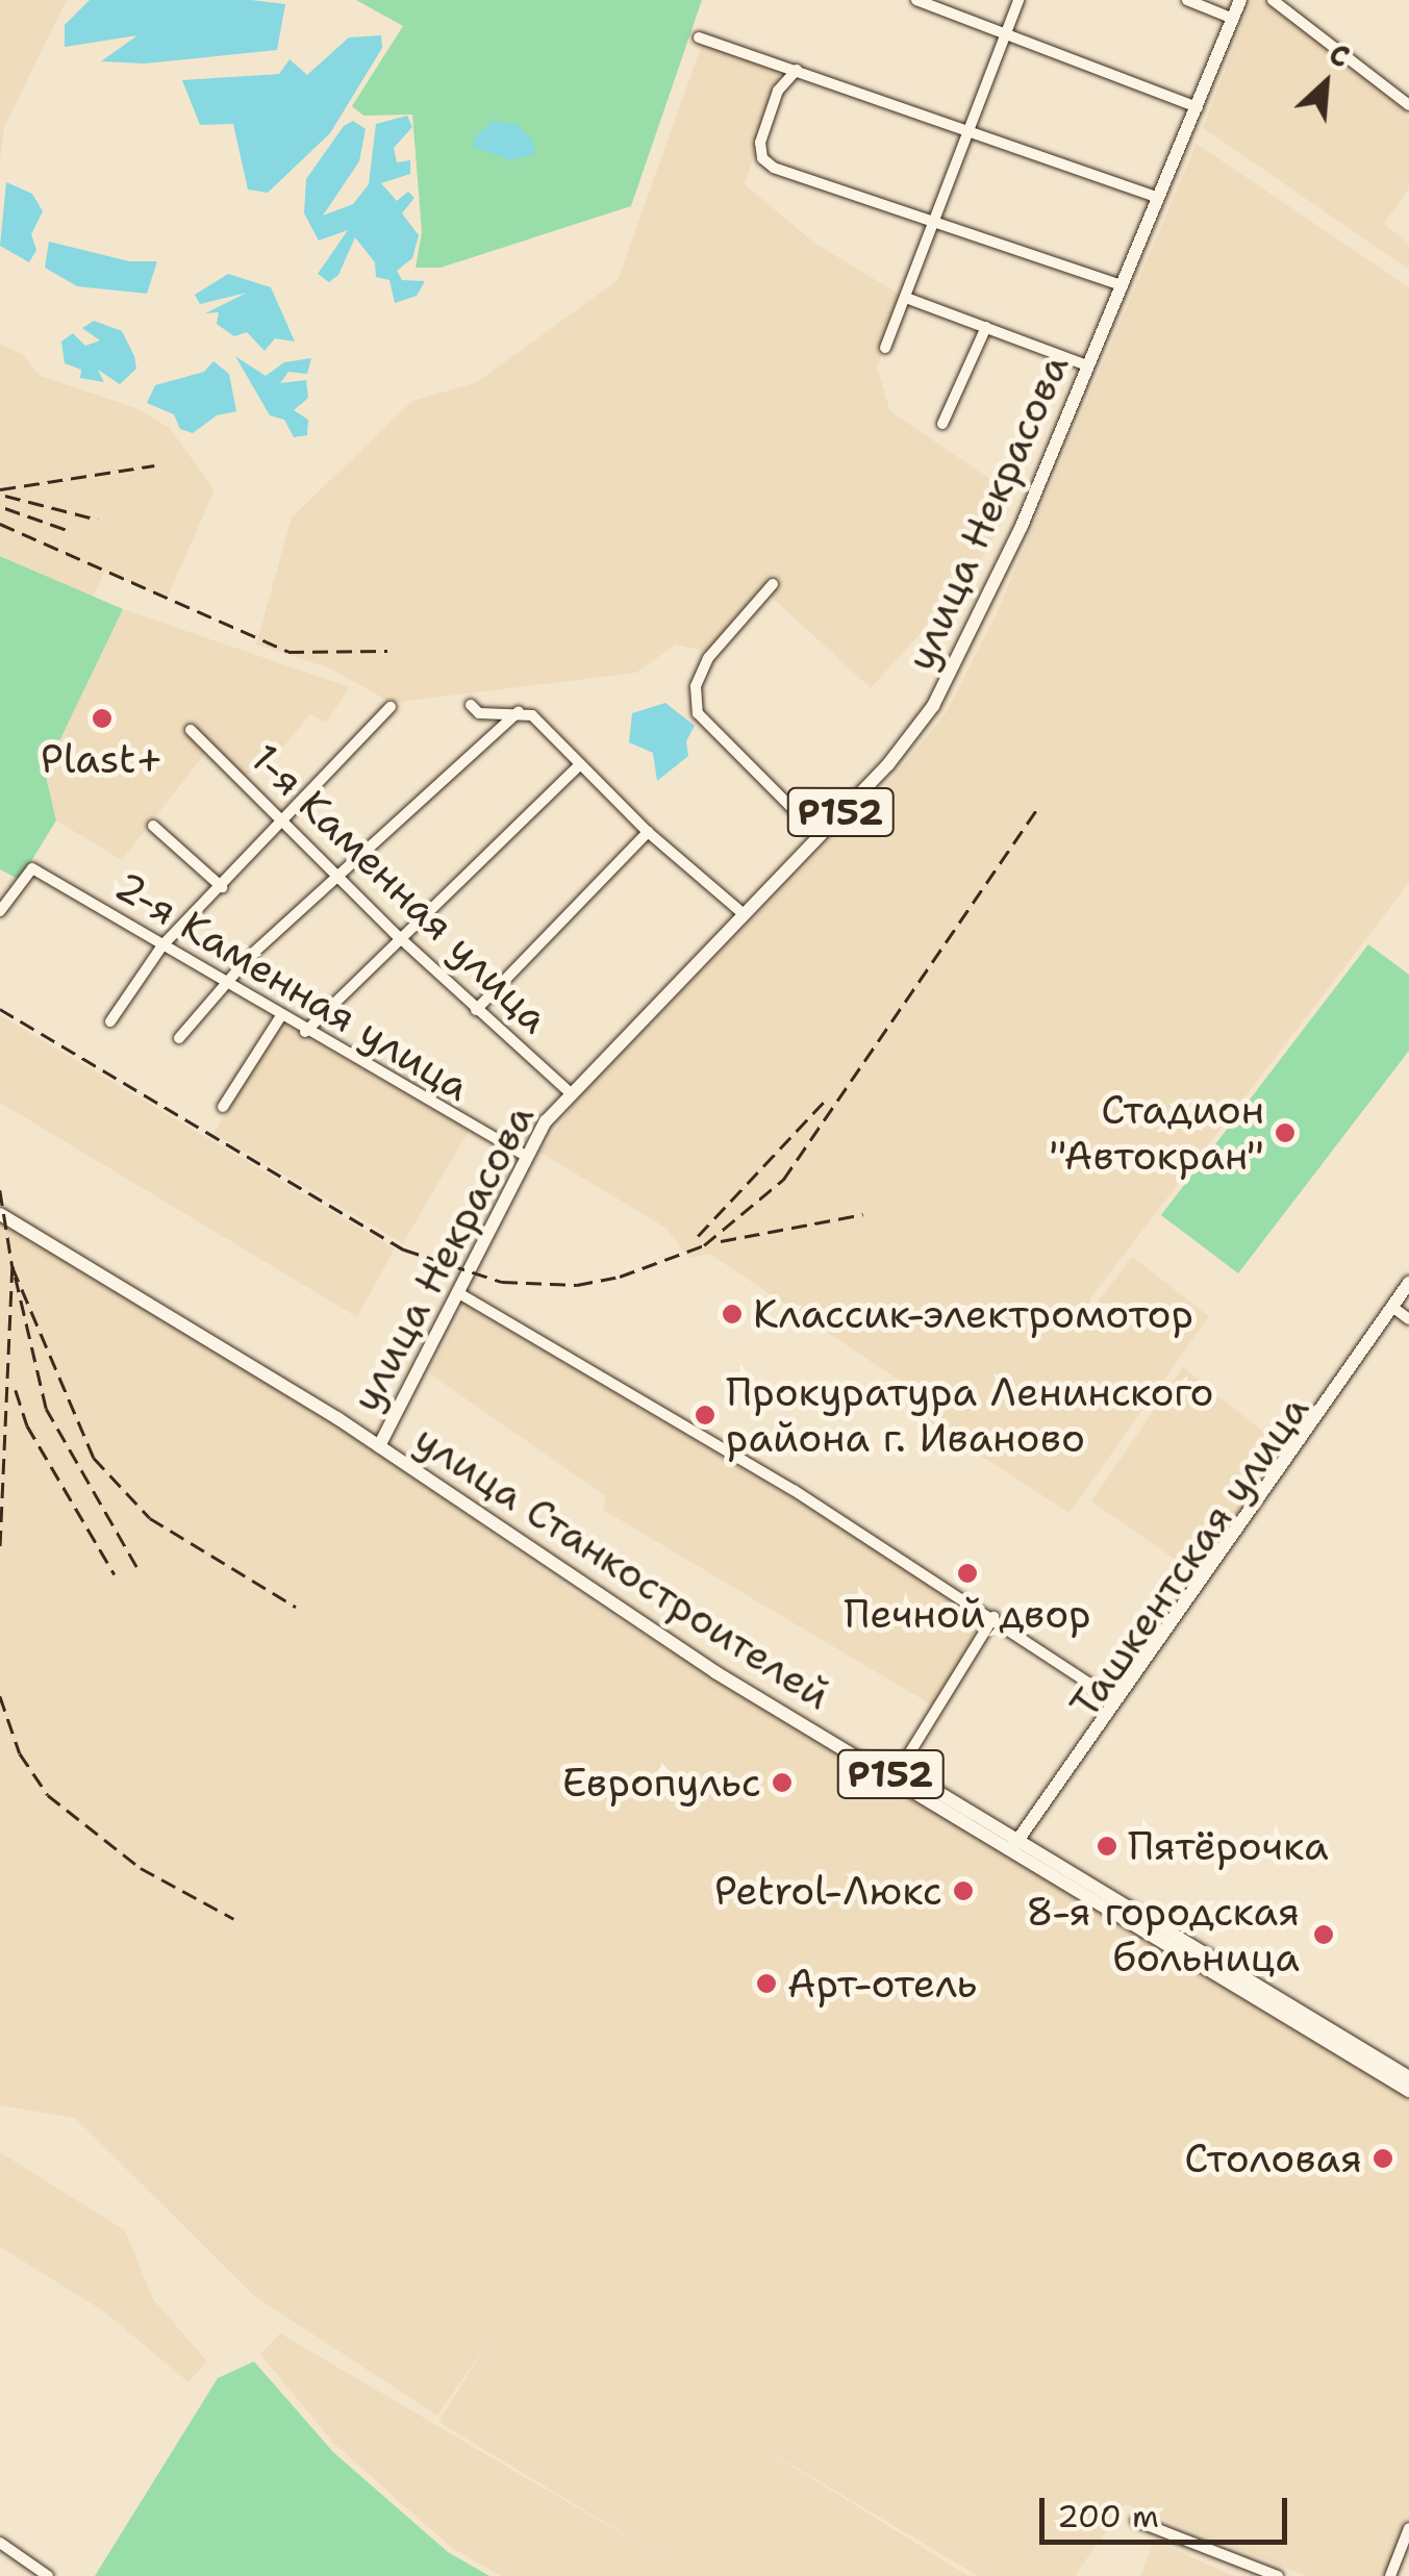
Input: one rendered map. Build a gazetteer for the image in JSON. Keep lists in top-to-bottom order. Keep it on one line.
{"streets":{"main road":["улица Некрасова","Р152","Ташкентская улица","улица Станкостроителей"],"street":["1-я Каменная улица","2-я Каменная улица"]},"crossings":[["улица Некрасова","1-я Каменная улица"],["улица Некрасова","2-я Каменная улица"],["улица Некрасова","улица Станкостроителей"],["Ташкентская улица","улица Станкостроителей"]],"places":["Plast+","Стадион \"Автокран\"","Классик-электромотор","Прокуратура Ленинского района г. Иваново","Печной двор","Европульс","Пятёрочка","Petrol-Люкс","8-я городская больница","Арт-отель","Столовая"],"scale_bar":"200 m","north":"top right"}
